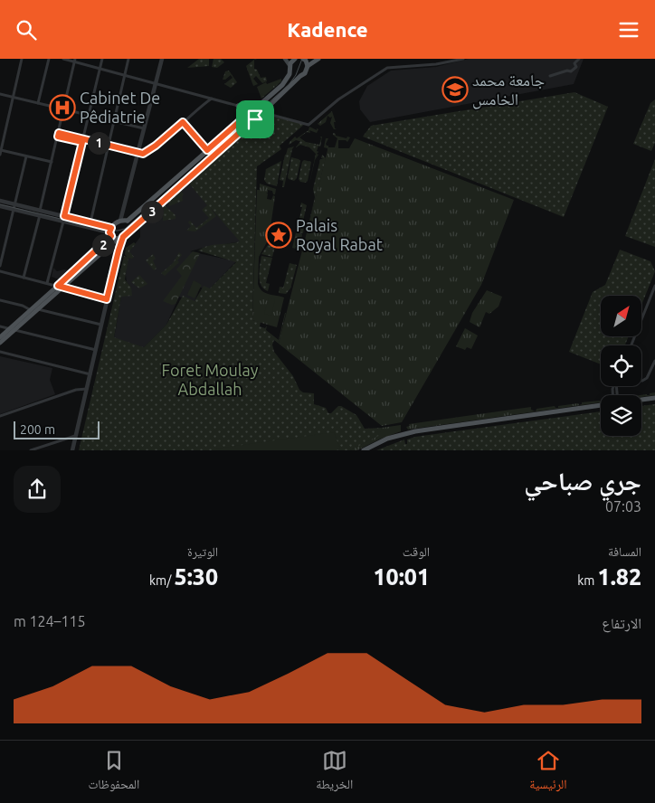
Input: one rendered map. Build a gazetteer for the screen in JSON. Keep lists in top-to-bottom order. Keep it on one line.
{"parks":["Foret Moulay Abdallah"],"places":{"school or university":["جامعة محمد الخامس"],"hospital":["Cabinet De Pêdiatrie"],"place":["Palais Royal Rabat"]},"scale_bar":"200 m","north":"top right","page":{"header":"Kadence","pins":["1","3","2"],"scale":"200 m","heading":["جري صباحي","07:03"],"stats":[["المسافة","1.82 km"],["الوقت","10:01"],["الوتيرة","5:30 /km"]],"chart":["الارتفاع","115–124 m"],"tabs":["الرئيسية","الخريطة","المحفوظات"]}}
